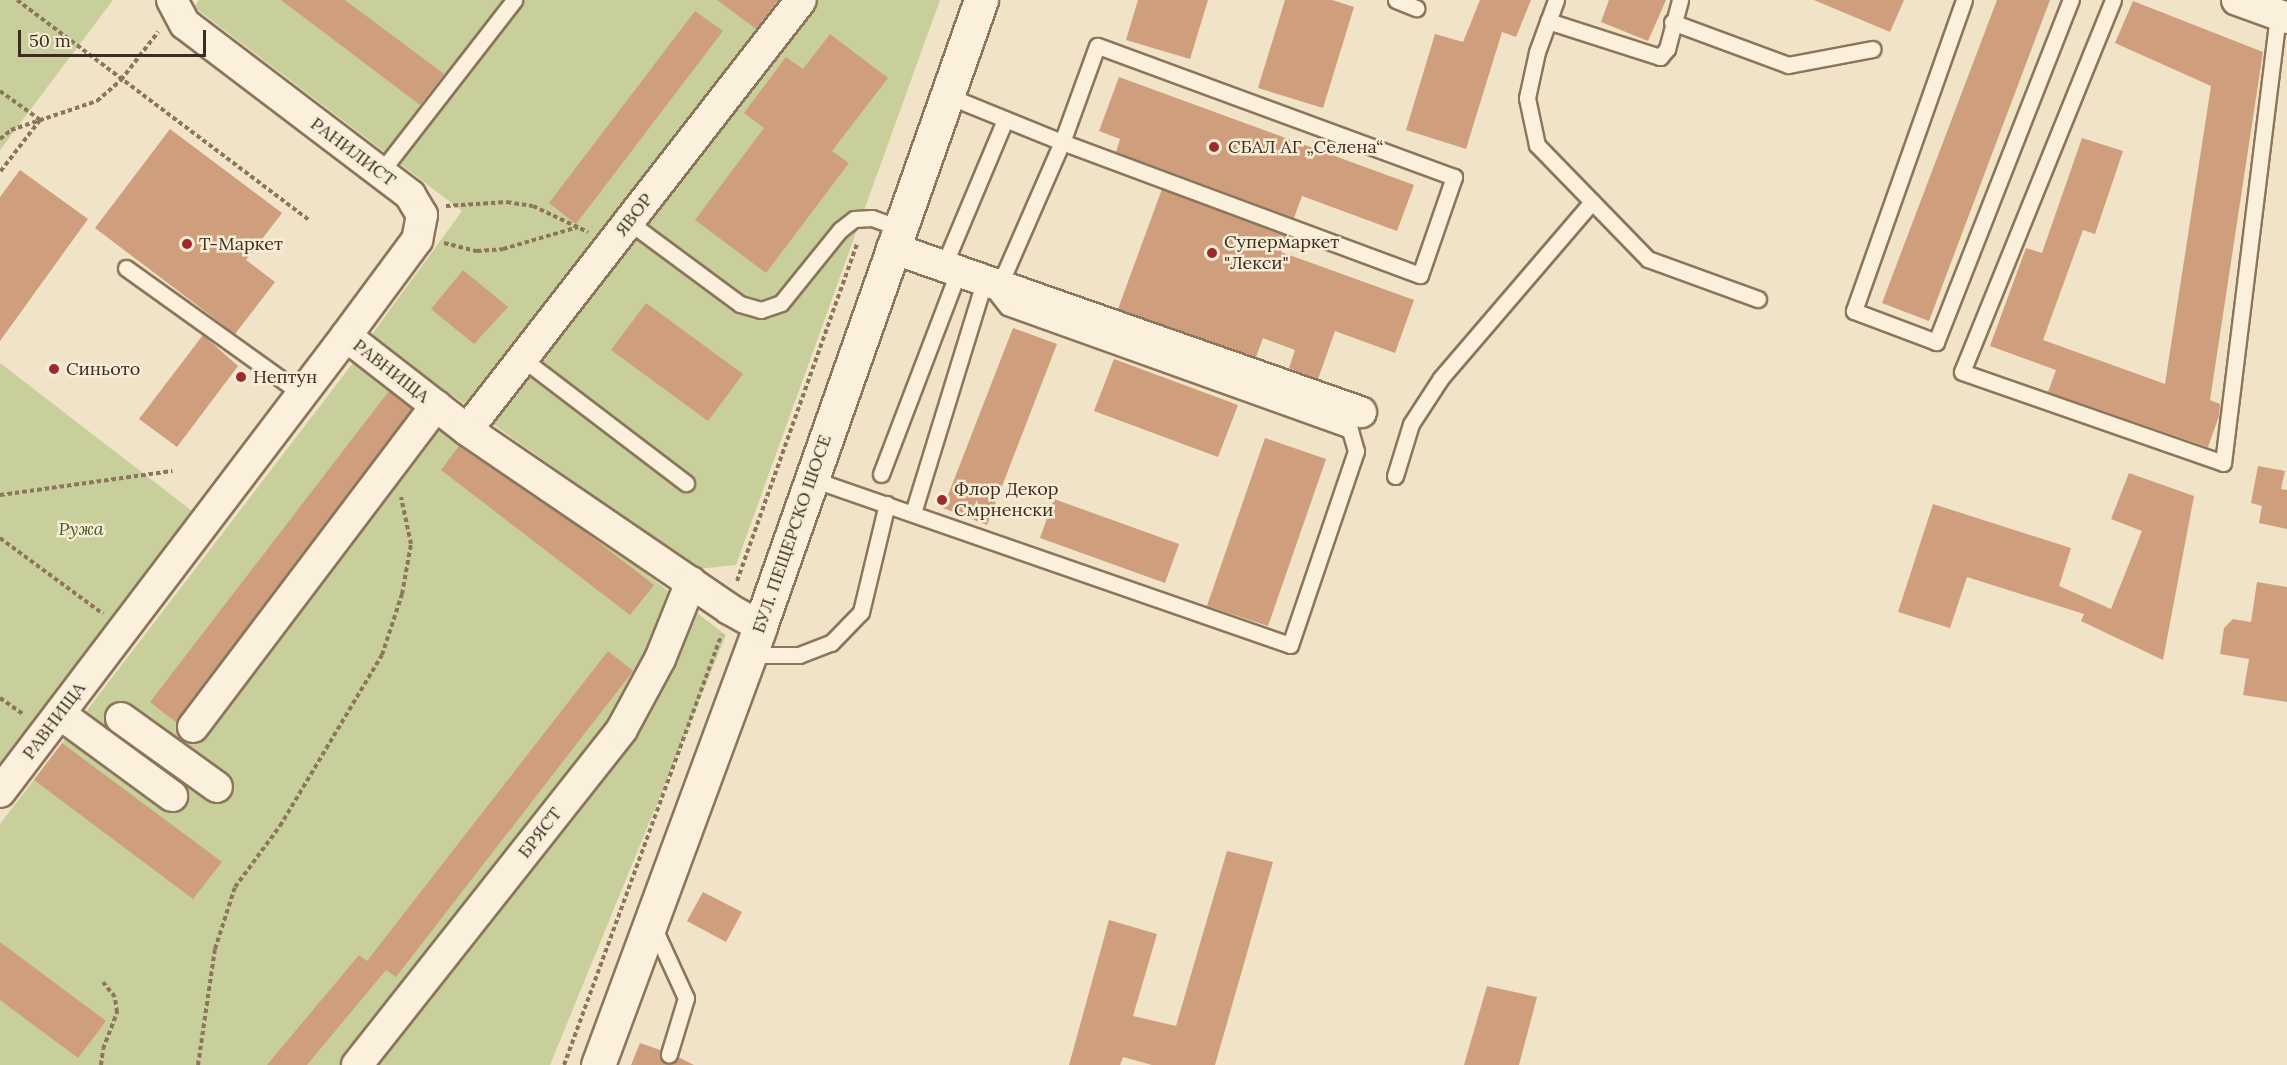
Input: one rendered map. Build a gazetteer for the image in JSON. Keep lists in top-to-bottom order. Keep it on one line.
{"streets":{"main road":["БУЛ. ПЕЩЕРСКО ШОСЕ"],"street":["РАНИЛИСТ","ЯВОР","РАВНИЩА","БРЯСТ"]},"crossings":[["ЯВОР","РАВНИЩА"],["РАВНИЩА","БУЛ. ПЕЩЕРСКО ШОСЕ"],["РАВНИЩА","БРЯСТ"]],"parks":["Ружа"],"places":["СБАЛ АГ „Селена“","Т-Маркет","Супермаркет \"Лекси\"","Синьото","Нептун","Флор Декор Смрненски"],"scale_bar":"50 m"}
